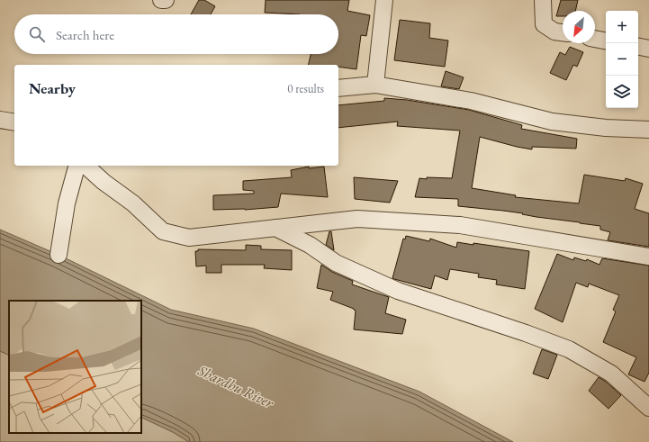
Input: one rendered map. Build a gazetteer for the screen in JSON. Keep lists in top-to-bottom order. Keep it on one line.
{"water":["Shardhu River"],"north":"bottom left","page":{"map_buttons":["+","−"],"search":"Search here","heading":["Nearby","0 results"]}}
